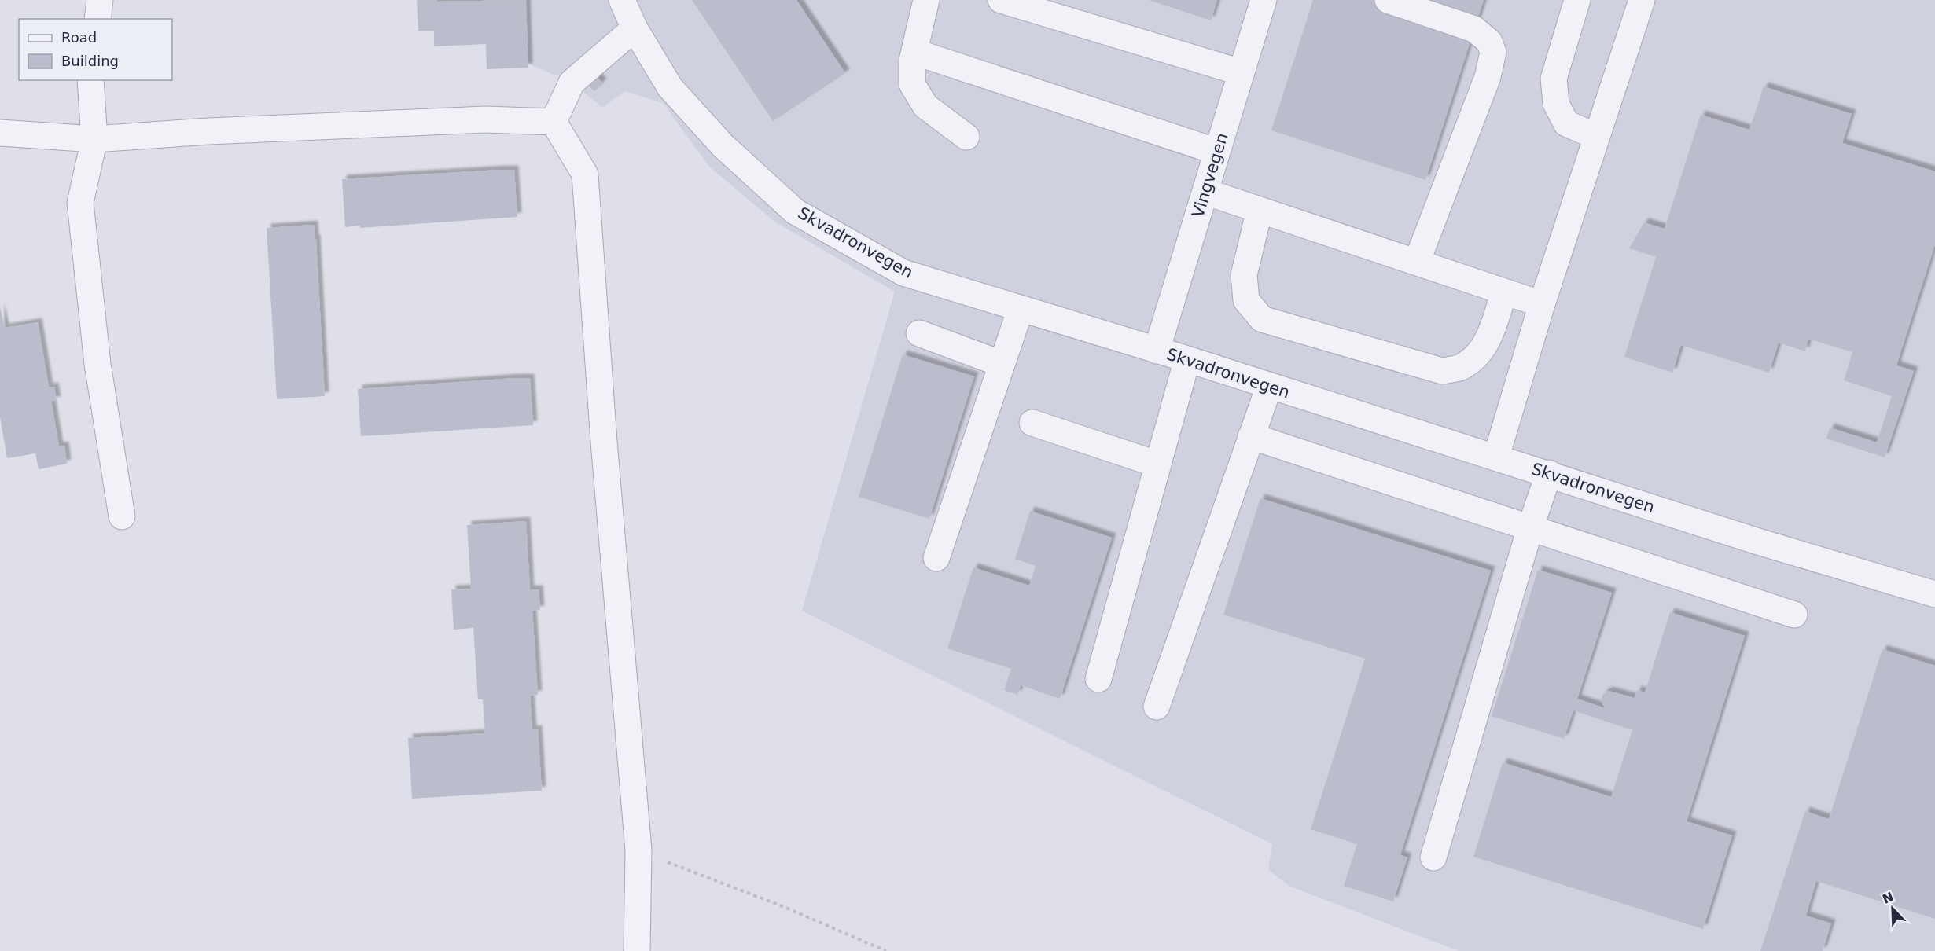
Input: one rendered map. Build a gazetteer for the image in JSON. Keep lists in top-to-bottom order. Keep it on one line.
{"streets":{"street":["Vingvegen","Skvadronvegen"]},"crossings":[["Vingvegen","Skvadronvegen"]],"legend":["Road","Building"],"north":"top left"}
